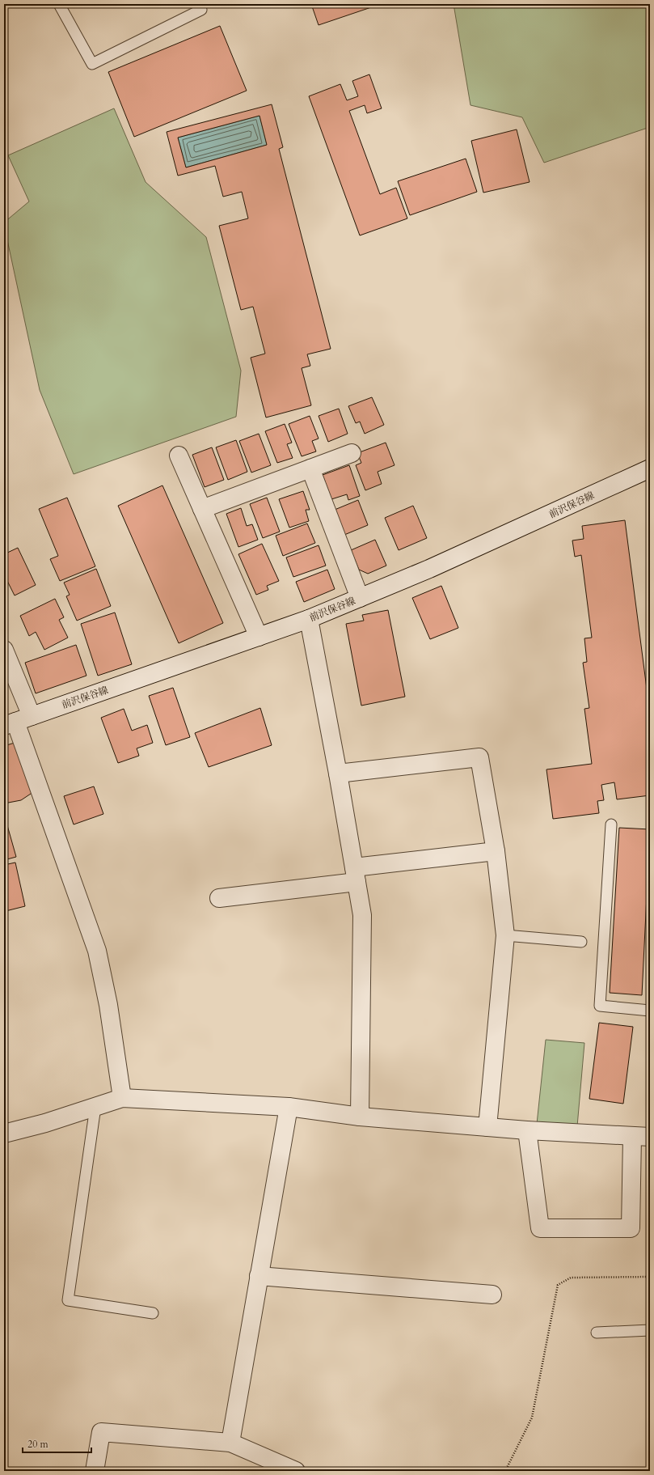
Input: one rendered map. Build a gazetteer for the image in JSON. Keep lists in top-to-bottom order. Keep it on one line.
{"streets":{"street":["前沢保谷線"]},"scale_bar":"20 m"}
